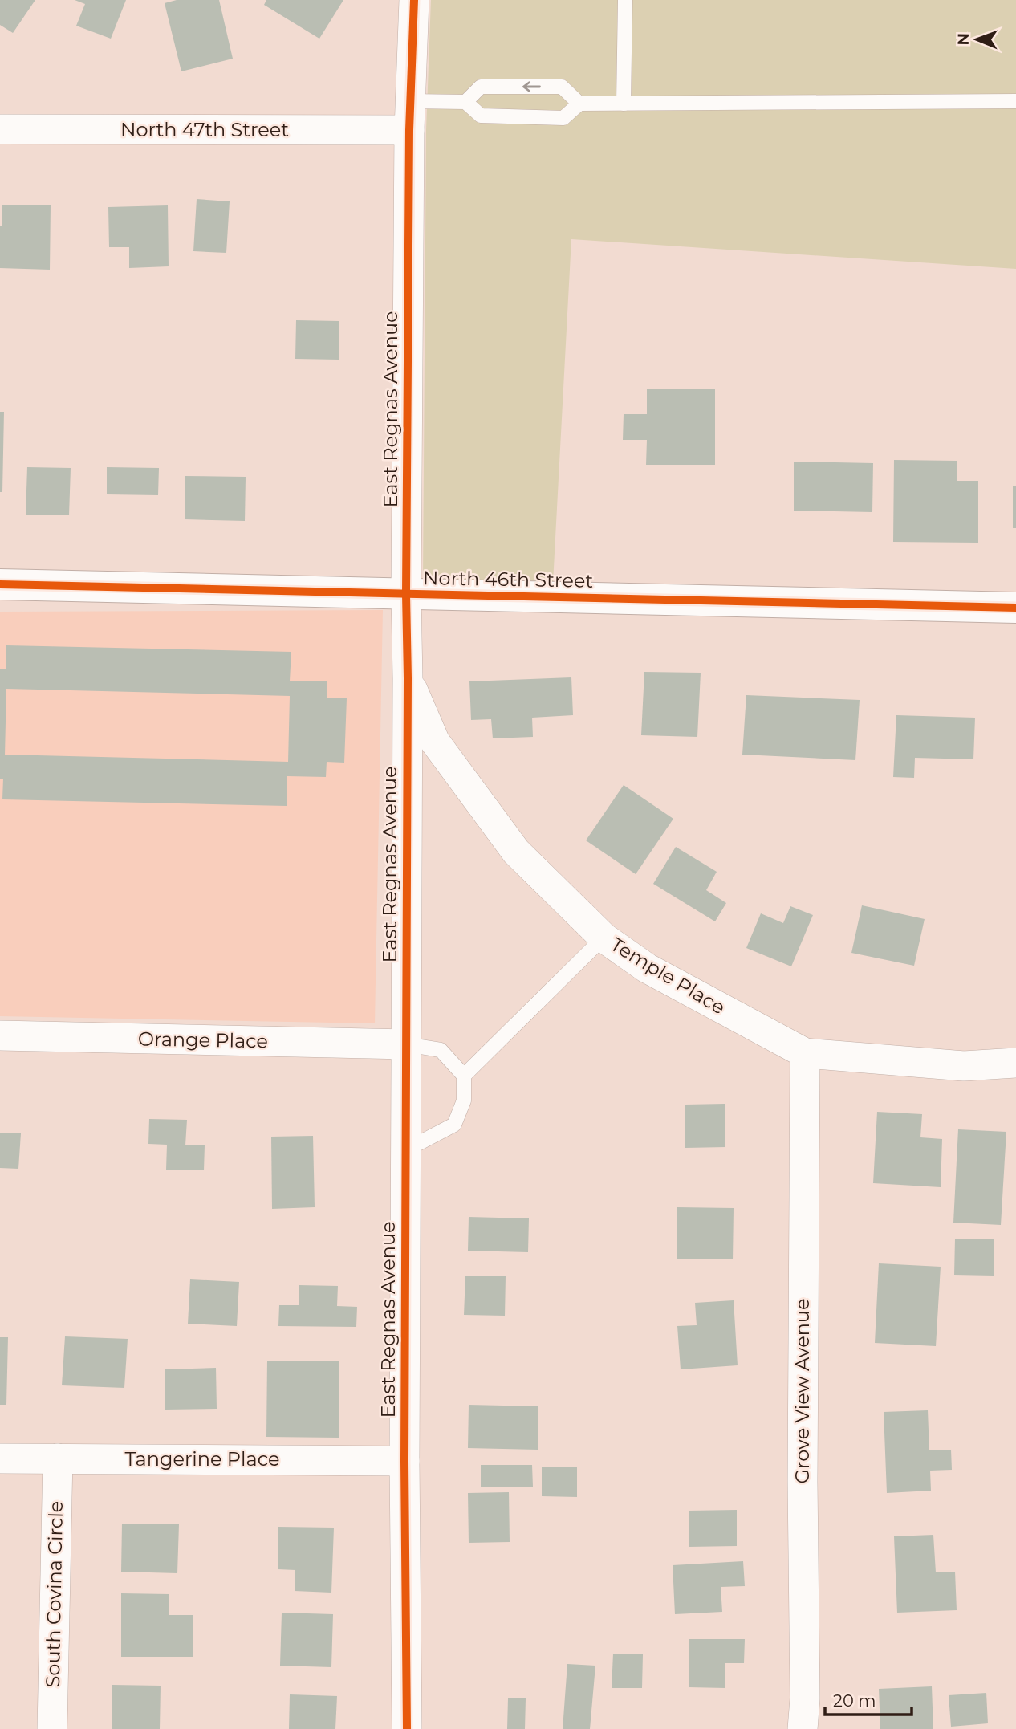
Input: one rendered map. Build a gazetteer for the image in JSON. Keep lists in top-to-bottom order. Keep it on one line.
{"streets":{"street":["North 47th Street","East Regnas Avenue","North 46th Street","Temple Place","Orange Place","Grove View Avenue","Tangerine Place","South Covina Circle"]},"crossings":[["North 47th Street","East Regnas Avenue"],["East Regnas Avenue","North 46th Street"],["East Regnas Avenue","Temple Place"],["East Regnas Avenue","Orange Place"],["East Regnas Avenue","Tangerine Place"],["Temple Place","Grove View Avenue"],["Tangerine Place","South Covina Circle"]],"scale_bar":"20 m","north":"left"}
